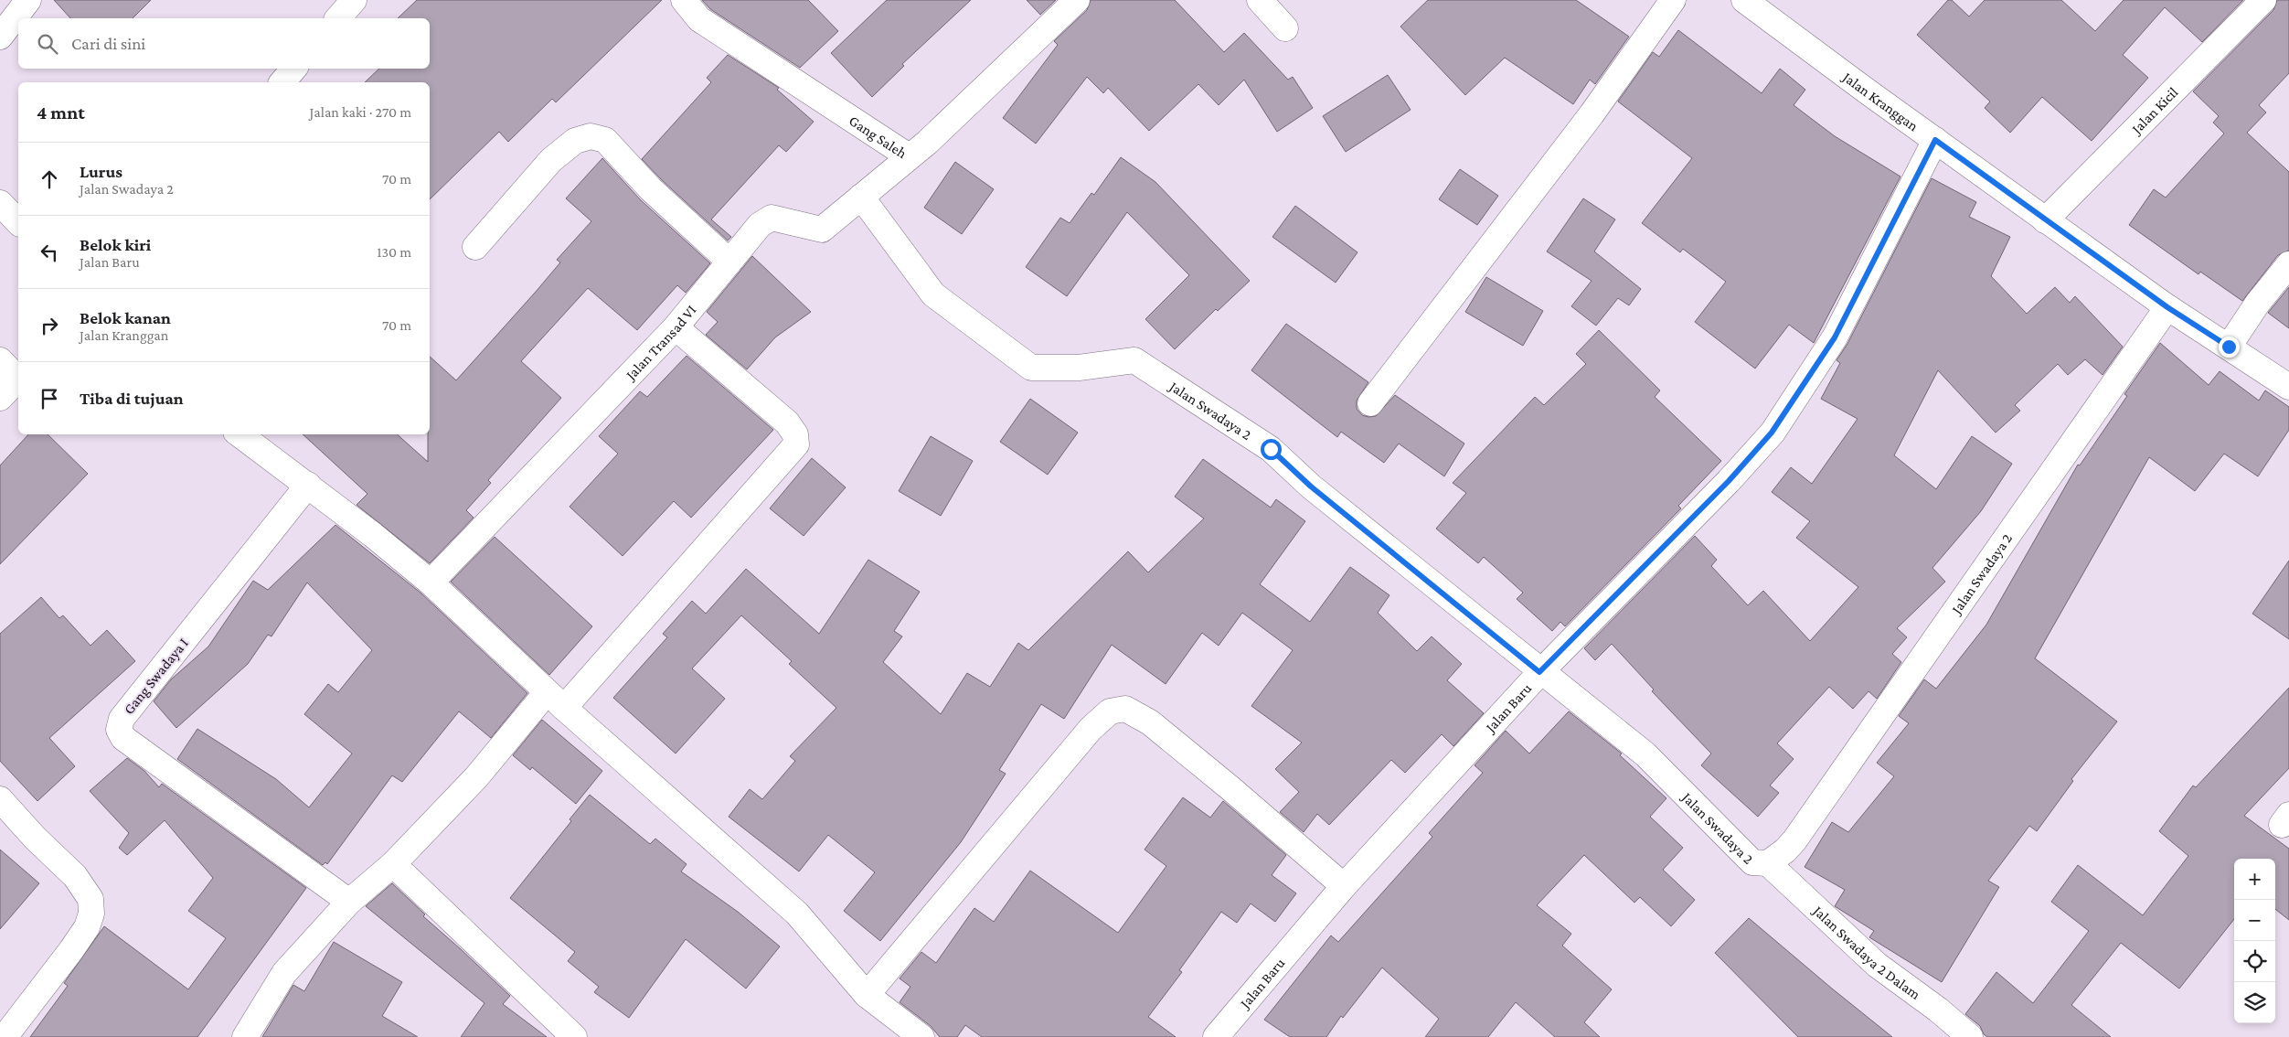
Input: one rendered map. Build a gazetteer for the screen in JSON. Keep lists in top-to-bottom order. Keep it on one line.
{"streets":{"street":["Jalan Kranggan","Jalan Kicil","Gang Saleh","Jalan Transad VI","Jalan Swadaya 2","Gang Swadaya I","Jalan Baru","Jalan Swadaya 2 Dalam"]},"crossings":[["Jalan Kranggan","Jalan Kicil"],["Jalan Kranggan","Jalan Swadaya 2"],["Jalan Kranggan","Jalan Baru"],["Gang Saleh","Jalan Transad VI"],["Jalan Transad VI","Jalan Swadaya 2"],["Jalan Swadaya 2","Jalan Baru"],["Jalan Swadaya 2","Jalan Swadaya 2 Dalam"]],"page":{"search":"Cari di sini","heading":["4 mnt","Jalan kaki · 270 m"],"list":[["Lurus","Jalan Swadaya 2","70 m"],["Belok kiri","Jalan Baru","130 m"],["Belok kanan","Jalan Kranggan","70 m"],"Tiba di tujuan"],"map_buttons":["+","−"]}}
